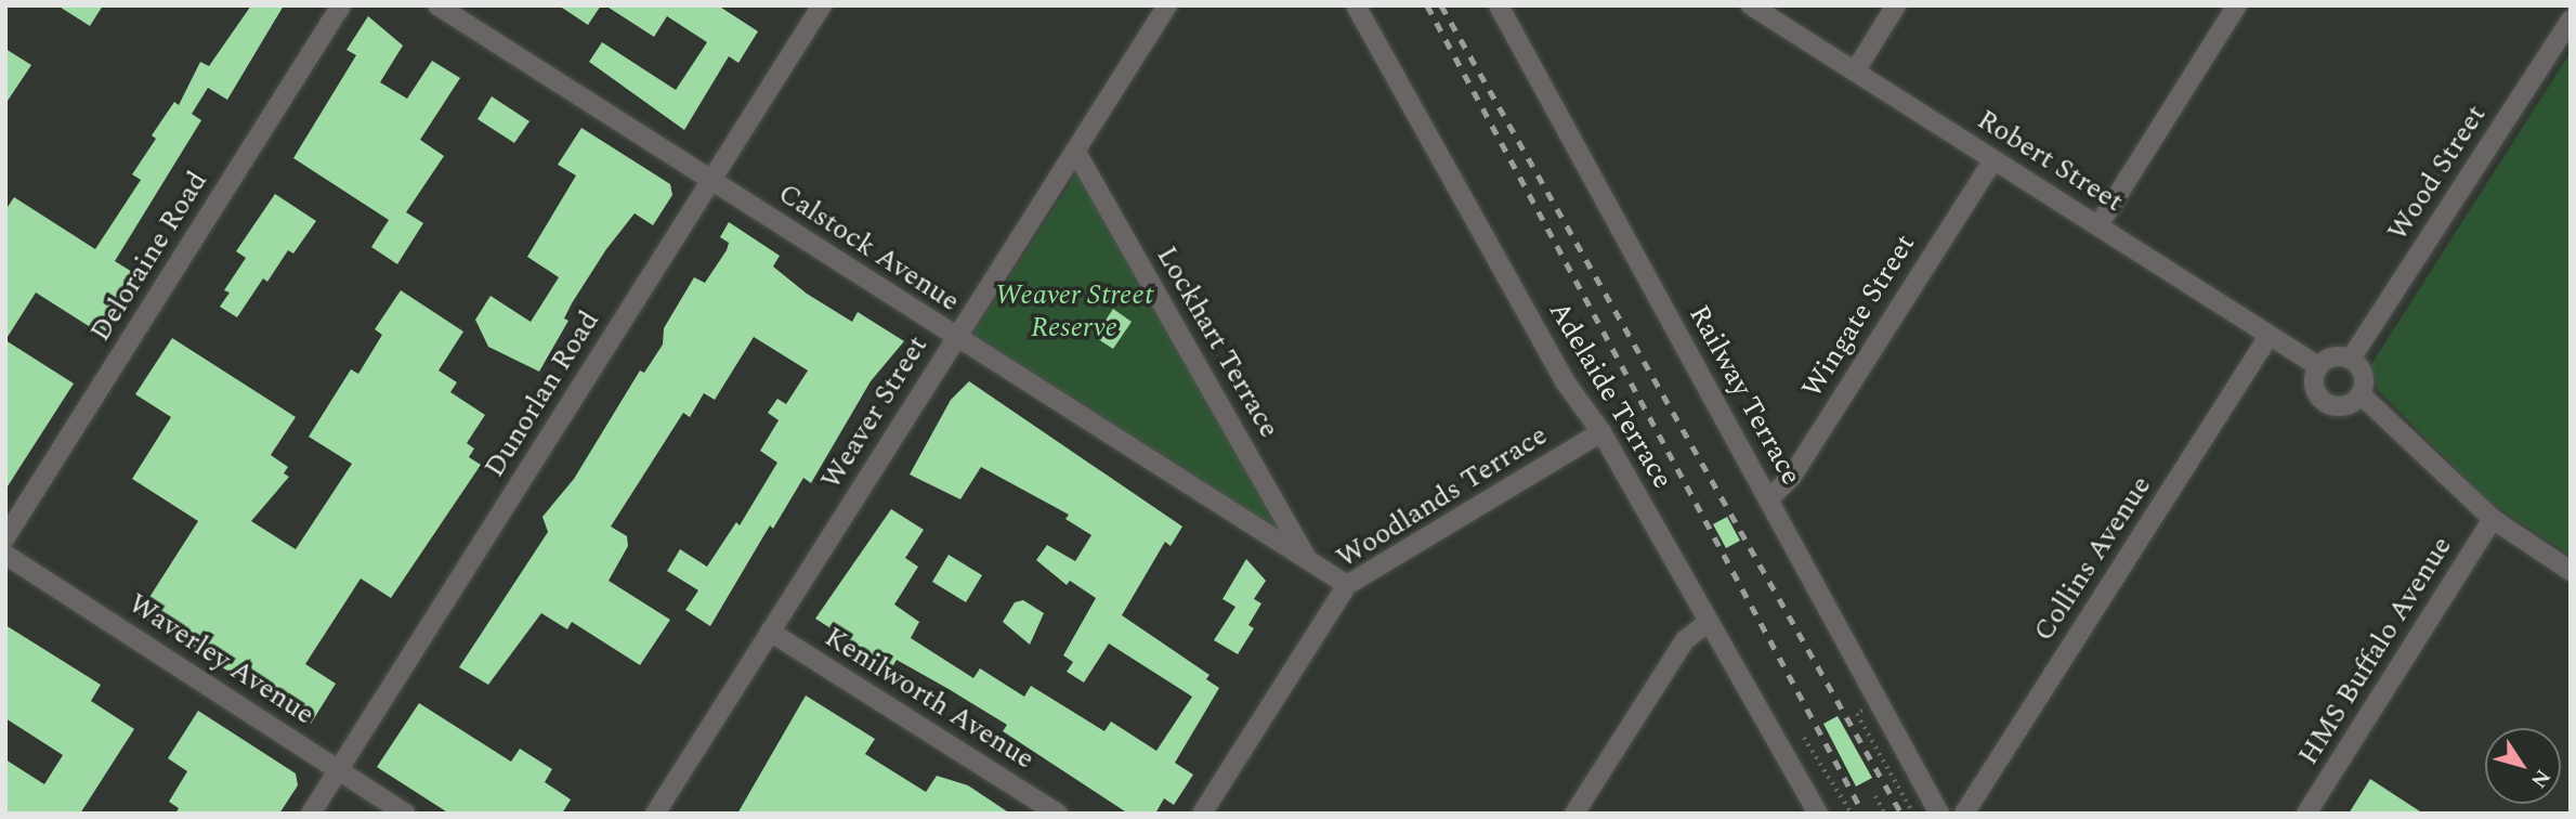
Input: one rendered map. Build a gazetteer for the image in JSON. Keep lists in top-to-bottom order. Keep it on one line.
{"streets":{"street":["Robert Street","Wood Street","Calstock Avenue","Deloraine Road","Wingate Street","Lockhart Terrace","Dunorlan Road","Adelaide Terrace","Railway Terrace","Weaver Street","Woodlands Terrace","Collins Avenue","HMS Buffalo Avenue","Waverley Avenue","Kenilworth Avenue"]},"crossings":[["Robert Street","Wood Street"],["Robert Street","Wingate Street"],["Robert Street","Collins Avenue"],["Calstock Avenue","Lockhart Terrace"],["Calstock Avenue","Dunorlan Road"],["Calstock Avenue","Weaver Street"],["Calstock Avenue","Woodlands Terrace"],["Wingate Street","Railway Terrace"],["Lockhart Terrace","Weaver Street"],["Dunorlan Road","Waverley Avenue"],["Adelaide Terrace","Woodlands Terrace"],["Weaver Street","Kenilworth Avenue"]],"parks":["Weaver Street Reserve"],"north":"bottom right"}
